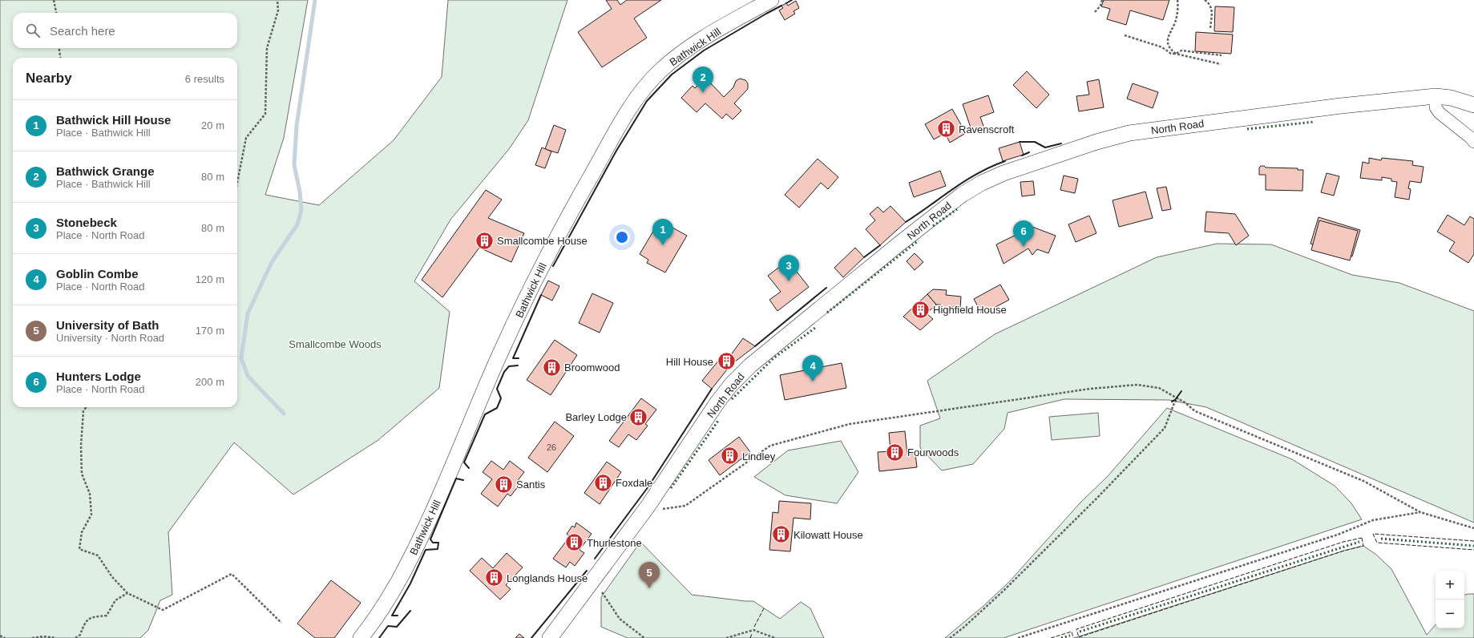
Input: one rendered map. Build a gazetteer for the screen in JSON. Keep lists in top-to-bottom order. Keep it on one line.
{"streets":{"street":["Bathwick Hill","North Road"]},"parks":["Smallcombe Woods"],"places":{"building":["Ravenscroft","Smallcombe House","Highfield House","Hill House","Broomwood","Barley Lodge","Fourwoods","Lindley","Foxdale","Santis","Kilowatt House","Thurlestone","Longlands House"]},"house_numbers":["26"],"page":{"search":"Search here","heading":["Nearby","6 results"],"pins":["2","1","6","3","4","5"],"list":[{"mark":"1","name":"Bathwick Hill House","note":"Place · Bathwick Hill","value":"20 m"},{"mark":"2","name":"Bathwick Grange","note":"Place · Bathwick Hill","value":"80 m"},{"mark":"3","name":"Stonebeck","note":"Place · North Road","value":"80 m"},{"mark":"4","name":"Goblin Combe","note":"Place · North Road","value":"120 m"},{"mark":"5","name":"University of Bath","note":"University · North Road","value":"170 m"},{"mark":"6","name":"Hunters Lodge","note":"Place · North Road","value":"200 m"}],"map_buttons":["+","−"]}}
